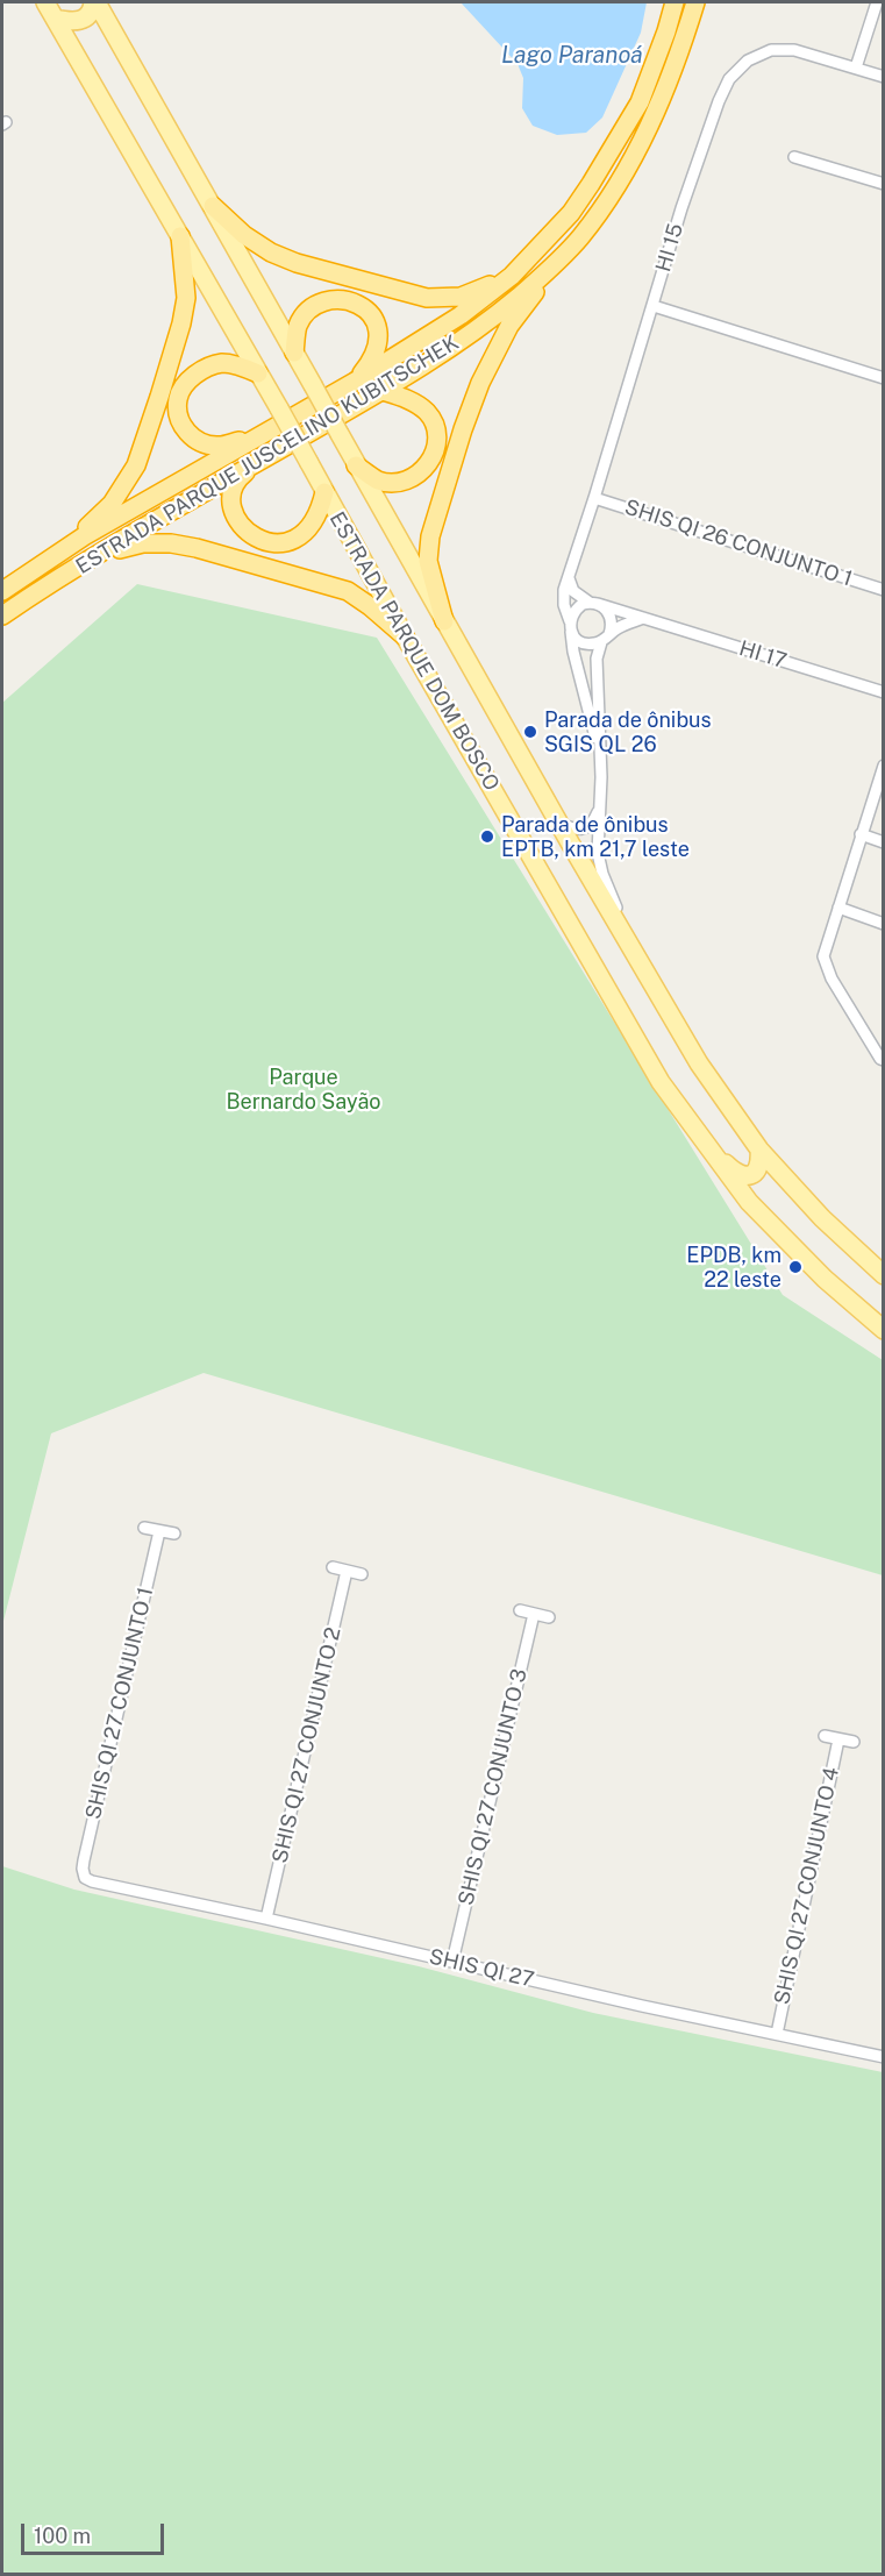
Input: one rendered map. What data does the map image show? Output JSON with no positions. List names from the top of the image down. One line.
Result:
{"streets":{"highway":["ESTRADA PARQUE JUSCELINO KUBITSCHEK"],"main road":["ESTRADA PARQUE DOM BOSCO"],"street":["HI 15","SHIS QI 26 CONJUNTO 1","HI 17","SHIS QI 27 CONJUNTO 1","SHIS QI 27 CONJUNTO 2","SHIS QI 27 CONJUNTO 3","SHIS QI 27 CONJUNTO 4","SHIS QI 27"]},"crossings":[["HI 15","SHIS QI 26 CONJUNTO 1"],["HI 15","HI 17"],["SHIS QI 27 CONJUNTO 1","SHIS QI 27"],["SHIS QI 27 CONJUNTO 2","SHIS QI 27"],["SHIS QI 27 CONJUNTO 3","SHIS QI 27"],["SHIS QI 27 CONJUNTO 4","SHIS QI 27"]],"water":["Lago Paranoá"],"parks":["Parque Bernardo Sayão"],"places":["Parada de ônibus SGIS QL 26","Parada de ônibus EPTB, km 21,7 leste","EPDB, km 22 leste"],"scale_bar":"100 m"}
